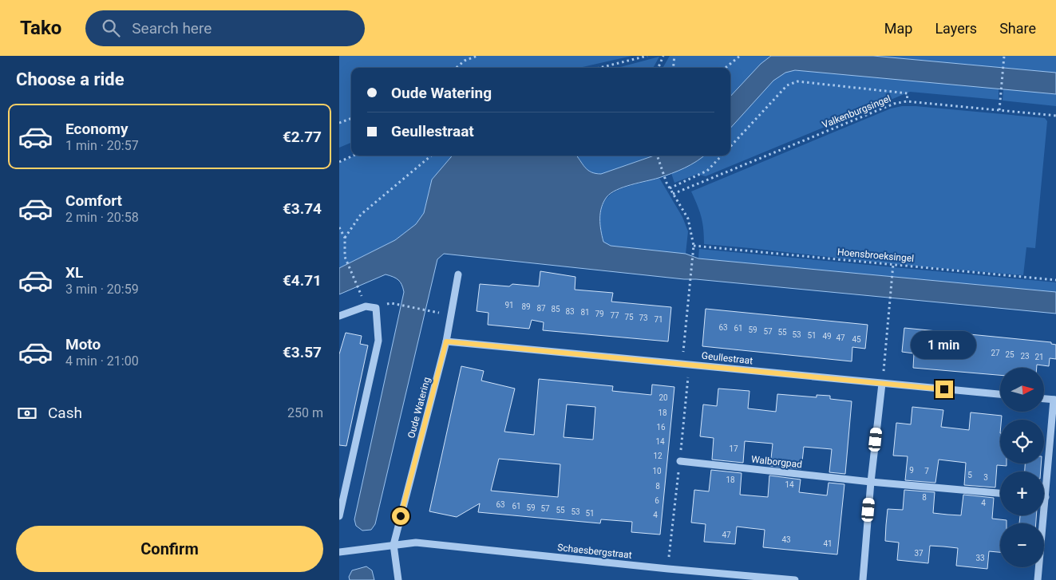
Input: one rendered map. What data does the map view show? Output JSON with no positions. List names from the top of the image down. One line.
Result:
{"streets":{"street":["Geullestraat","Oude Watering","Walborgpad","Schaesbergstraat"],"path":["Valkenburgsingel","Hoensbroeksingel"]},"crossings":[["Geullestraat","Oude Watering"],["Oude Watering","Schaesbergstraat"]],"house_numbers":["91","89","87","85","83","81","79","77","75","73","71","63","61","59","57","55","53","51","49","47","45","27","25","23","21","20","18","16","14","17","12","9","10","7","5","3","18","14","8","8","6","4","63","61","59","57","55","53","51","4","47","43","41","37","33"],"north":"right","page":{"header":"Tako","search":"Search here","nav":["Map","Layers","Share"],"heading":"Choose a ride","banner":["Oude Watering","Geullestraat"],"list":[{"name":"Economy","note":"1 min · 20:57","value":"€2.77"},{"name":"Comfort","note":"2 min · 20:58","value":"€3.74"},{"name":"XL","note":"3 min · 20:59","value":"€4.71"},{"name":"Moto","note":"4 min · 21:00","value":"€3.57"}],"bubble":"1 min","map_buttons":["+","−"],"pay":["Cash","250 m"],"buttons":"Confirm"}}
